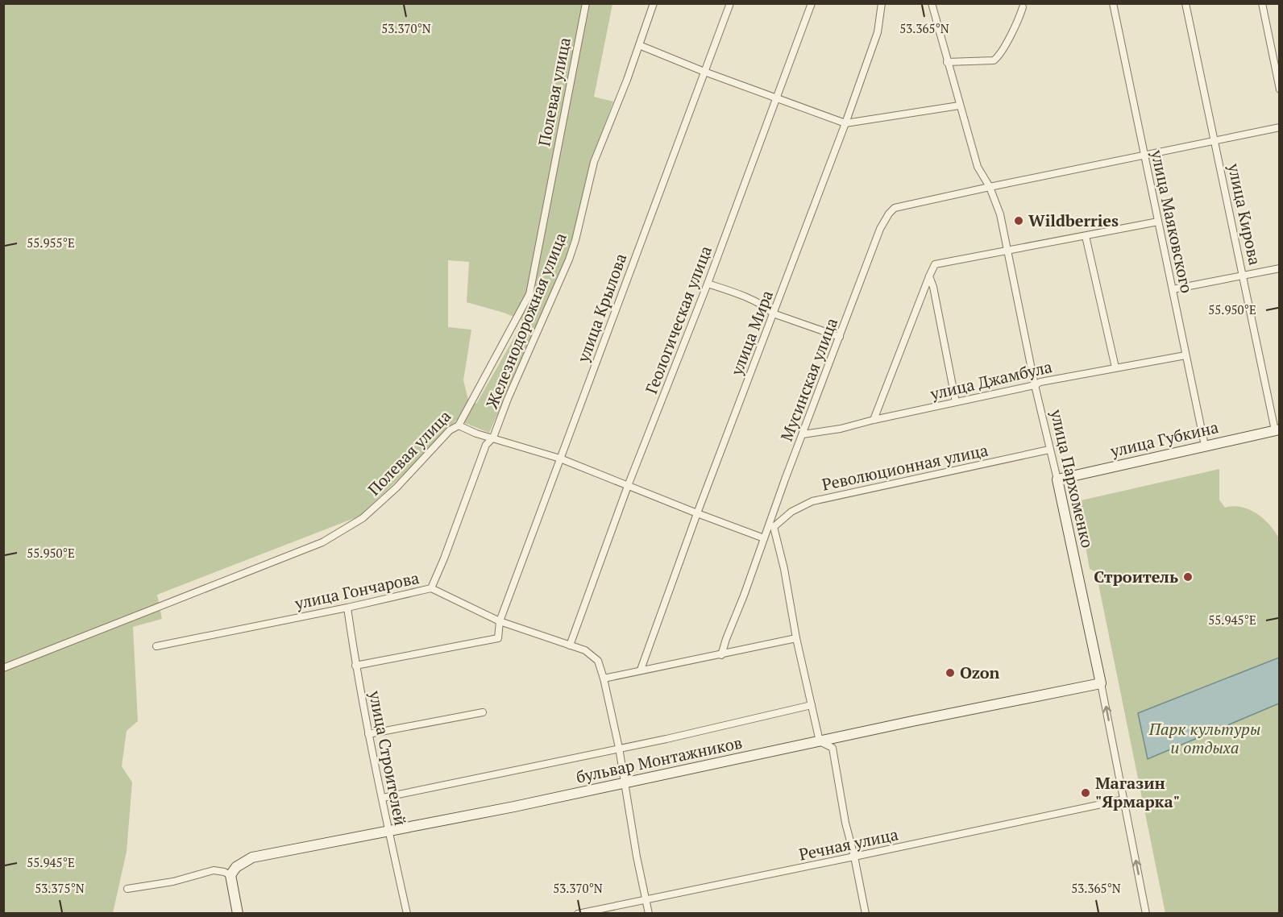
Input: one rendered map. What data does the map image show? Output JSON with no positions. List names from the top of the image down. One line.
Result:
{"streets":{"street":["Полевая улица","улица Кирова","улица Маяковского","улица Крылова","Геологическая улица","Железнодорожная улица","улица Мира","Мусинская улица","улица Джамбула","улица Губкина","Революционная улица","улица Пархоменко","улица Гончарова","улица Строителей","бульвар Монтажников","Речная улица"]},"crossings":[["улица Кирова","Мусинская улица"],["улица Кирова","улица Губкина"],["улица Маяковского","Мусинская улица"],["улица Маяковского","улица Джамбула"],["улица Маяковского","улица Губкина"],["улица Крылова","улица Гончарова"],["улица Крылова","улица Строителей"],["Геологическая улица","улица Гончарова"],["Железнодорожная улица","улица Гончарова"],["Мусинская улица","улица Джамбула"],["Мусинская улица","Революционная улица"],["Мусинская улица","улица Пархоменко"],["улица Джамбула","улица Пархоменко"],["улица Губкина","улица Пархоменко"],["Революционная улица","улица Пархоменко"],["улица Пархоменко","бульвар Монтажников"],["улица Пархоменко","Речная улица"],["улица Гончарова","улица Строителей"],["улица Гончарова","бульвар Монтажников"],["улица Гончарова","Речная улица"],["улица Строителей","бульвар Монтажников"]],"parks":["Парк культуры и отдыха"],"places":["Wildberries","Строитель","Ozon","Магазин \"Ярмарка\""],"coordinates":["53.370°N","53.365°N","55.955°E","55.950°E","55.945°E","53.375°N"]}
